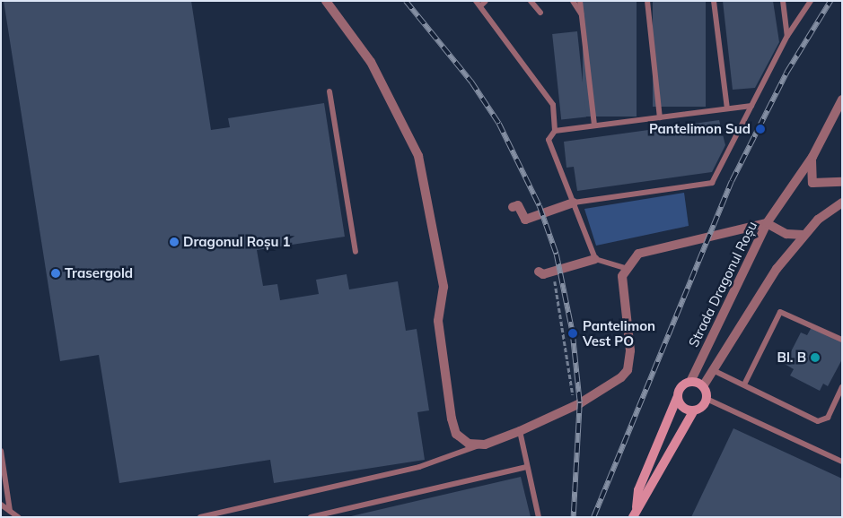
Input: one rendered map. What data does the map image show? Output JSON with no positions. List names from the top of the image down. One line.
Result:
{"streets":{"street":["Strada Dragonul Roșu"]},"places":["Pantelimon Sud","Dragonul Roșu 1","Trasergold","Pantelimon Vest PO","Bl. B"]}
